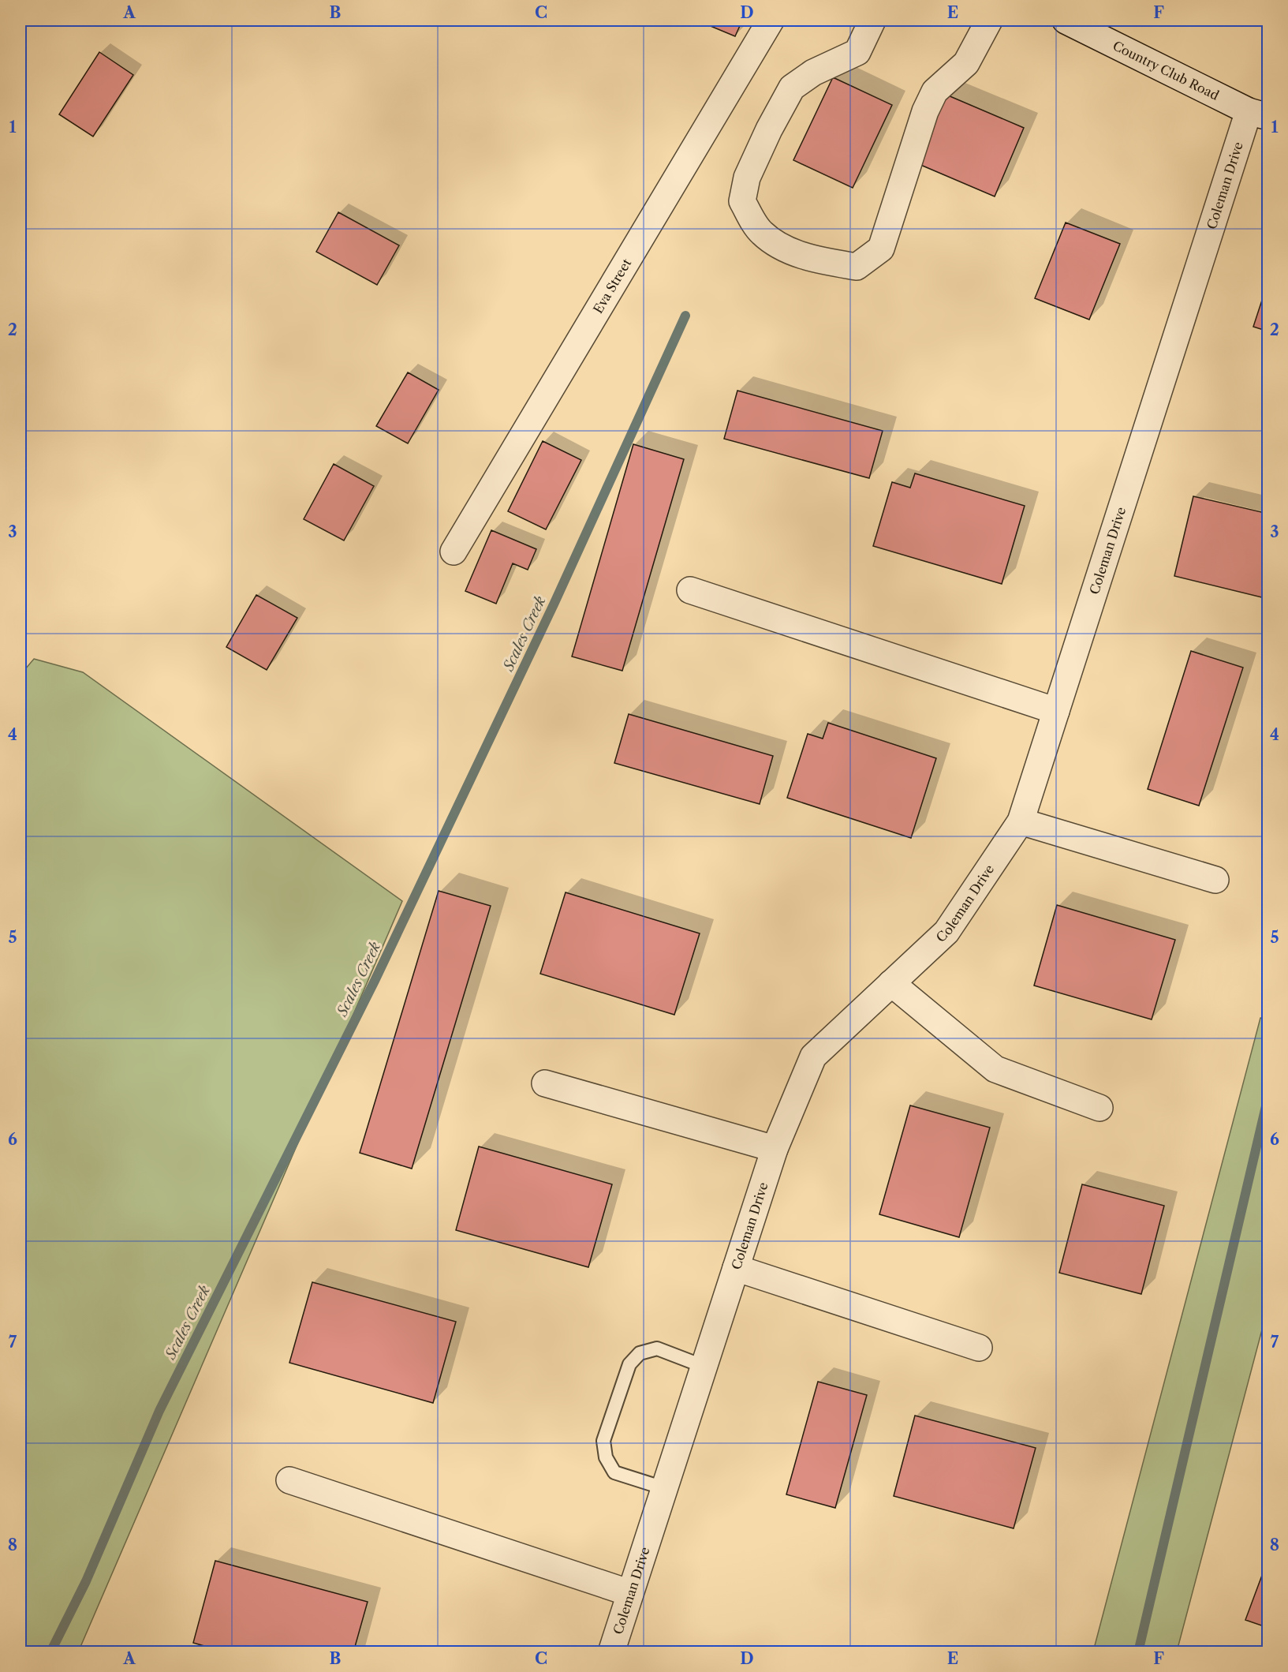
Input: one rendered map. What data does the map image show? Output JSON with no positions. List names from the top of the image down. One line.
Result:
{"streets":{"street":["Country Club Road","Coleman Drive","Eva Street"]},"crossings":[["Country Club Road","Coleman Drive"]],"water":["Scales Creek"],"grid":{"columns":["A","B","C","D","E","F"],"rows":["1","2","3","4","5","6","7","8"]}}
